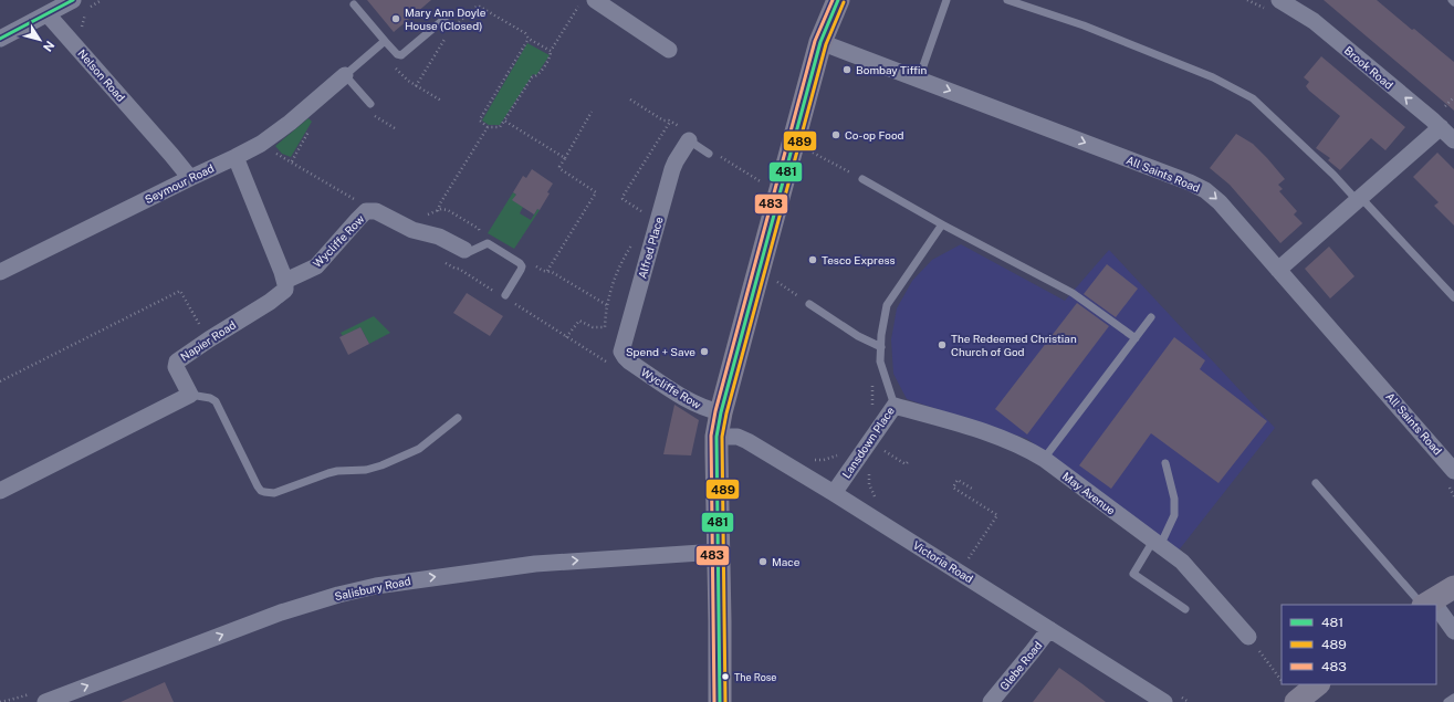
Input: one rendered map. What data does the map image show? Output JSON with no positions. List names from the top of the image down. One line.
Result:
{"streets":{"street":["Brook Road","Nelson Road","All Saints Road","Seymour Road","Wycliffe Row","Alfred Place","Napier Road","Lansdown Place","May Avenue","Victoria Road","Salisbury Road","Glebe Road"]},"crossings":[["Nelson Road","Seymour Road"],["Wycliffe Row","Alfred Place"],["Wycliffe Row","Napier Road"],["Lansdown Place","May Avenue"],["Lansdown Place","Victoria Road"],["Victoria Road","Glebe Road"]],"one_way":["Brook Road","All Saints Road","Salisbury Road"],"places":["Mary Ann Doyle House (Closed)","Bombay Tiffin","Co-op Food","Tesco Express","The Redeemed Christian Church of God","Spend + Save","Mace","The Rose"],"lines":["transit line 481","transit line 483","transit line 489"],"legend":["481","489","483"],"north":"bottom right"}
